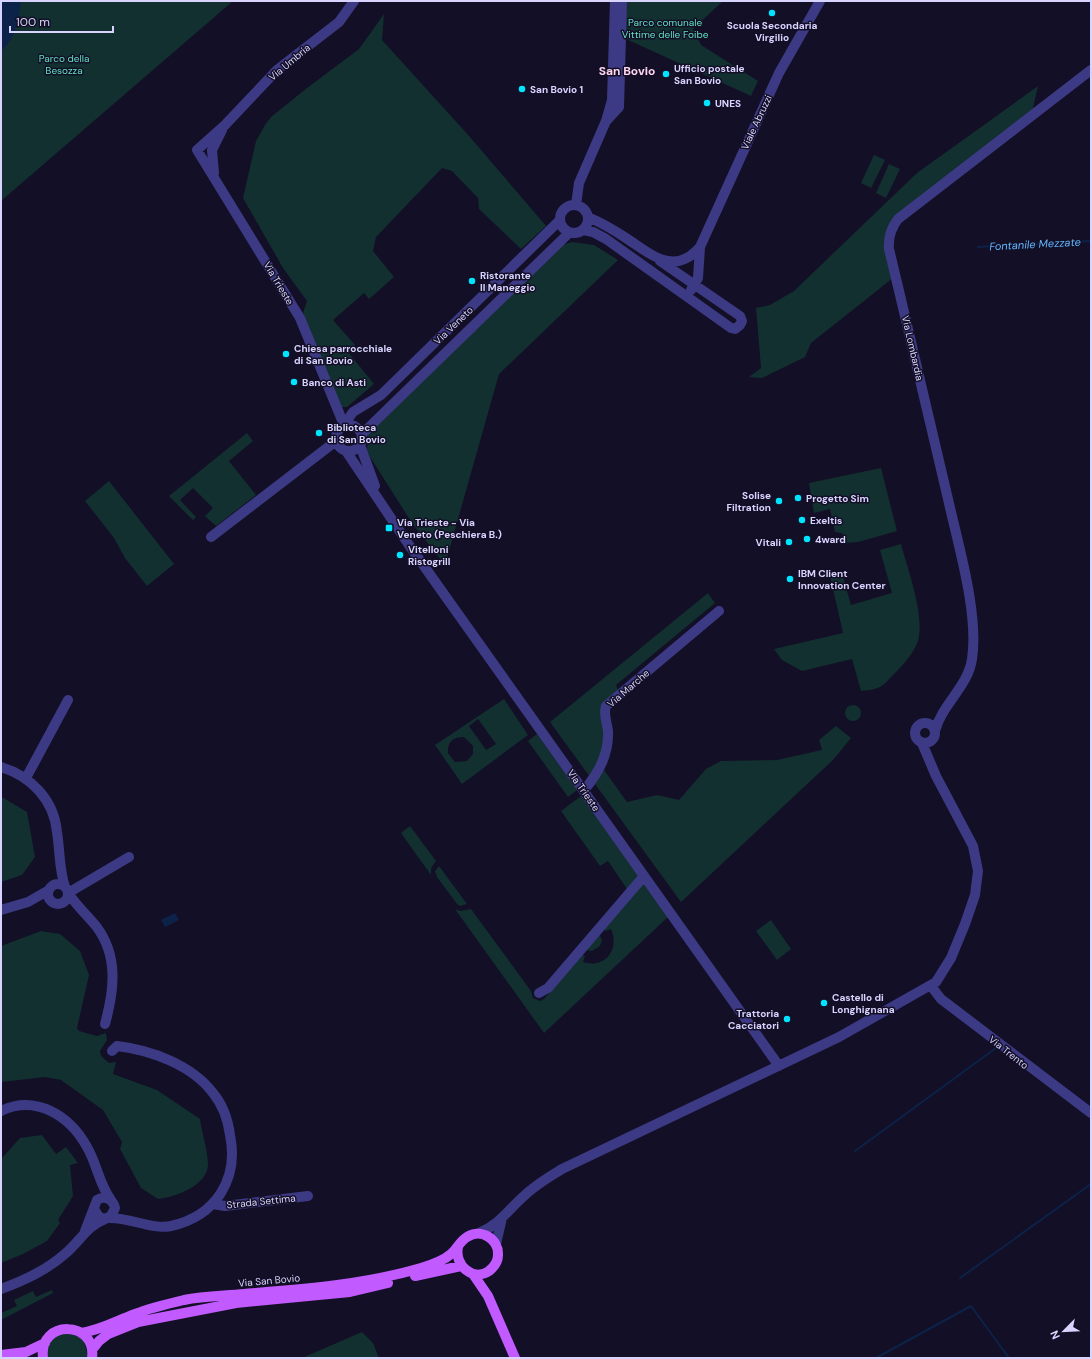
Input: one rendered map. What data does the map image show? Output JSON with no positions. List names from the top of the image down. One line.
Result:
{"streets":{"main road":["Via San Bovio"],"street":["Via Umbria","Viale Abruzzi","Via Trieste","Via Veneto","Via Lombardia","Via Marche","Via Trento","Strada Settima"]},"crossings":[["Via Umbria","Via Trieste"],["Via Trieste","Via Veneto"],["Via Trieste","Via Marche"]],"districts":["San Bovio"],"water":["Fontanile Mezzate"],"parks":["Parco comunale Vittime delle Foibe","Parco della Besozza"],"places":{"other":["Scuola Secondaria Virgilio","Ufficio postale San Bovio","San Bovio 1","UNES","Ristorante Il Maneggio","Chiesa parrocchiale di San Bovio","Banco di Asti","Biblioteca di San Bovio","Progetto Sim","Solise Filtration","Exeltis","4ward","Vitali","Vitelloni Ristogrill","IBM Client Innovation Center","Castello di Longhignana","Trattoria Cacciatori"],"transit":["Via Trieste - Via Veneto (Peschiera B.)"]},"scale_bar":"100 m","north":"bottom left"}
